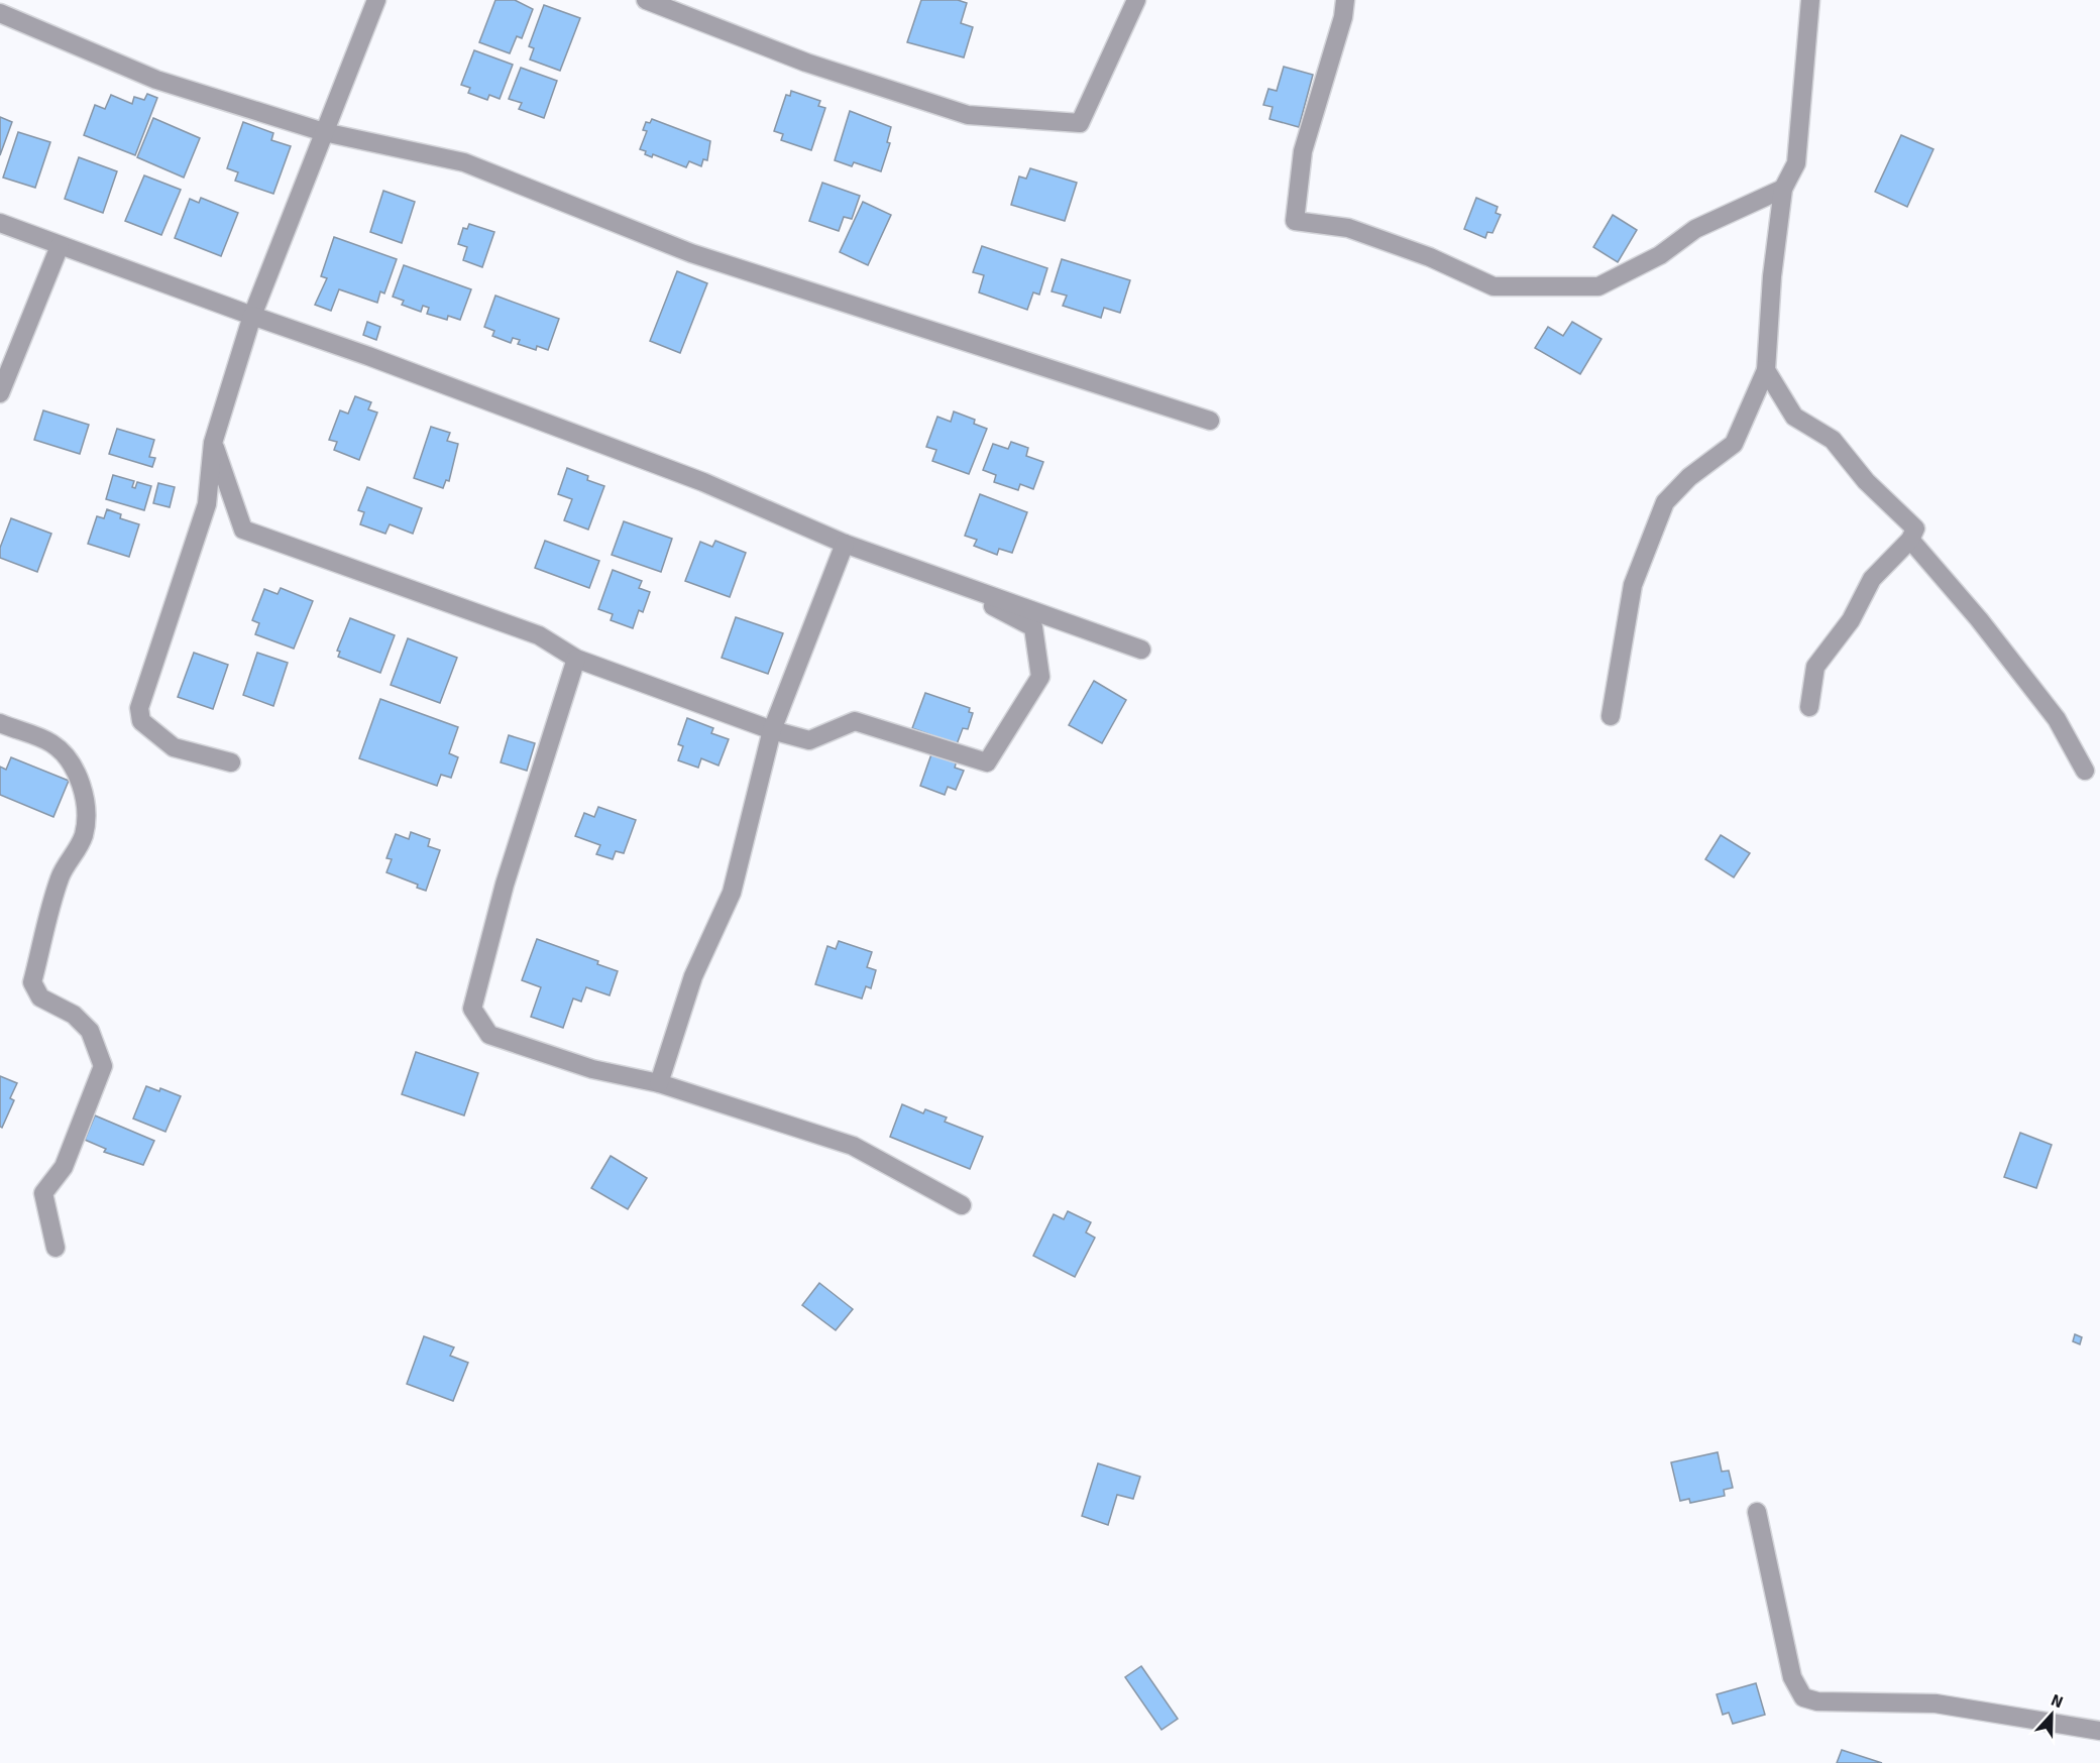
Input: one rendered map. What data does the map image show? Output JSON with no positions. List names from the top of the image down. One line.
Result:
{"north":"top"}
